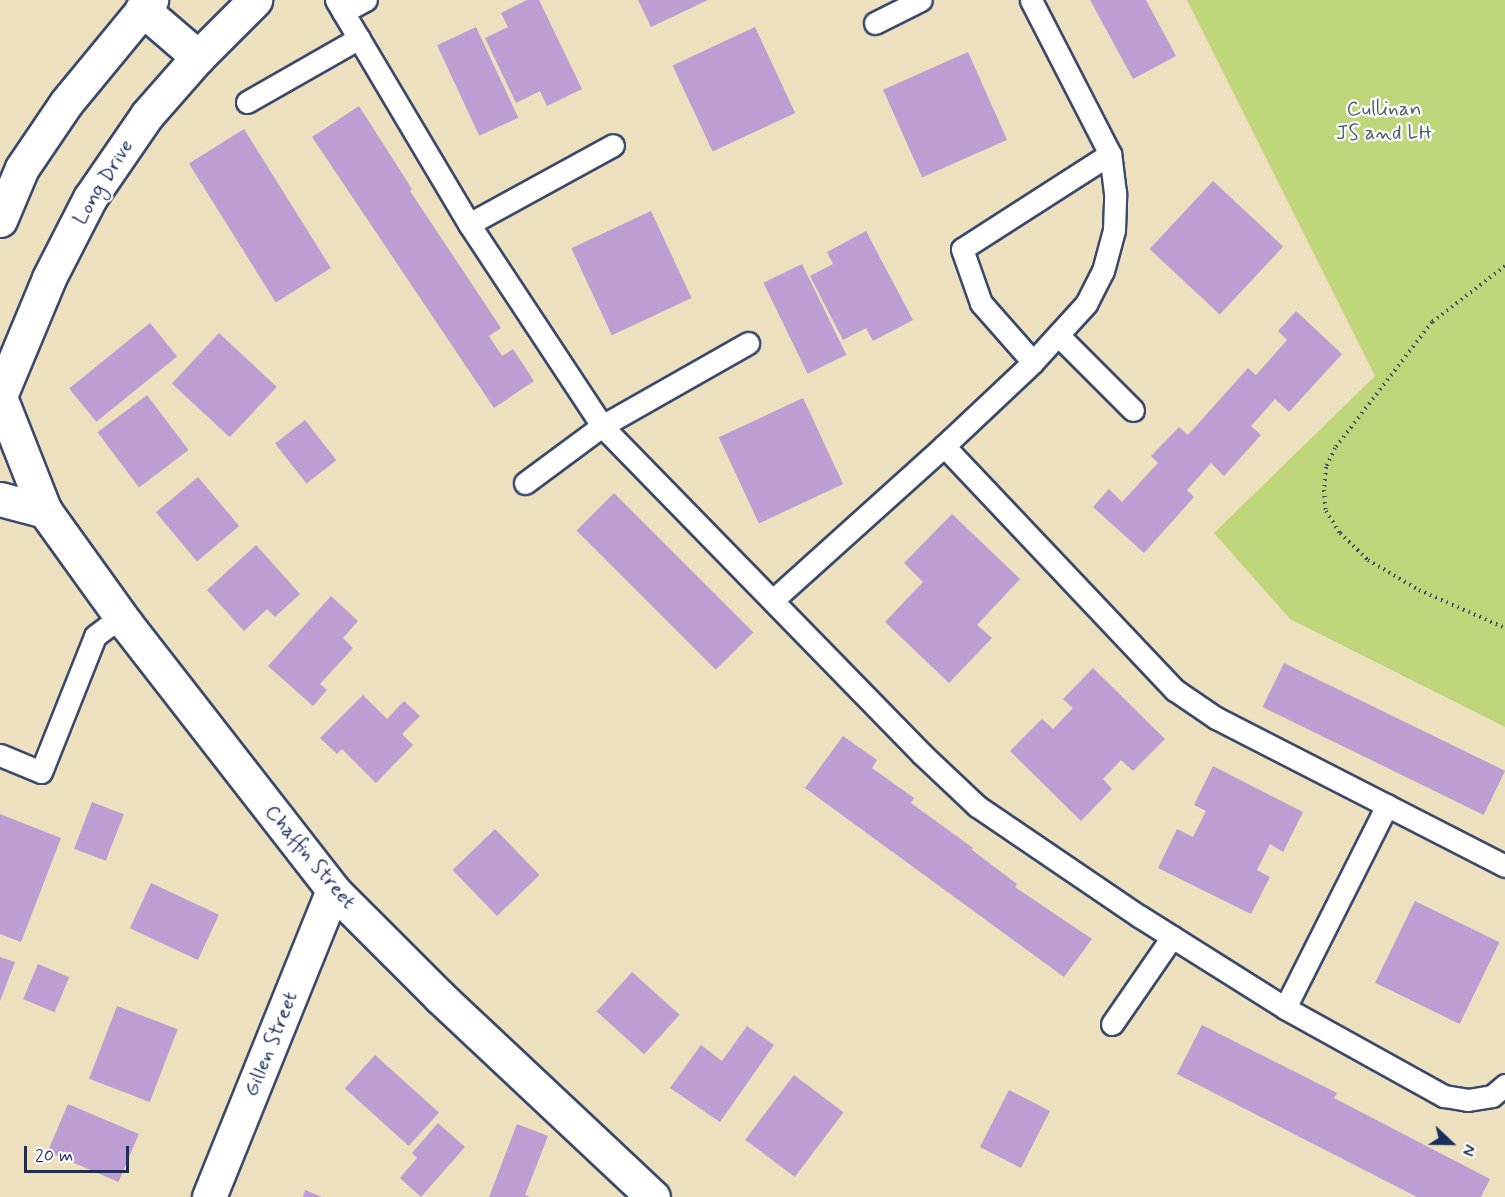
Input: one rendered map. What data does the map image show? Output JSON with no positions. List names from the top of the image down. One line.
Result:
{"streets":{"street":["Long Drive","Chaffin Street","Gillen Street"]},"crossings":[["Long Drive","Chaffin Street"],["Chaffin Street","Gillen Street"]],"parks":["Cullinan JS and LH"],"scale_bar":"20 m","north":"right"}
